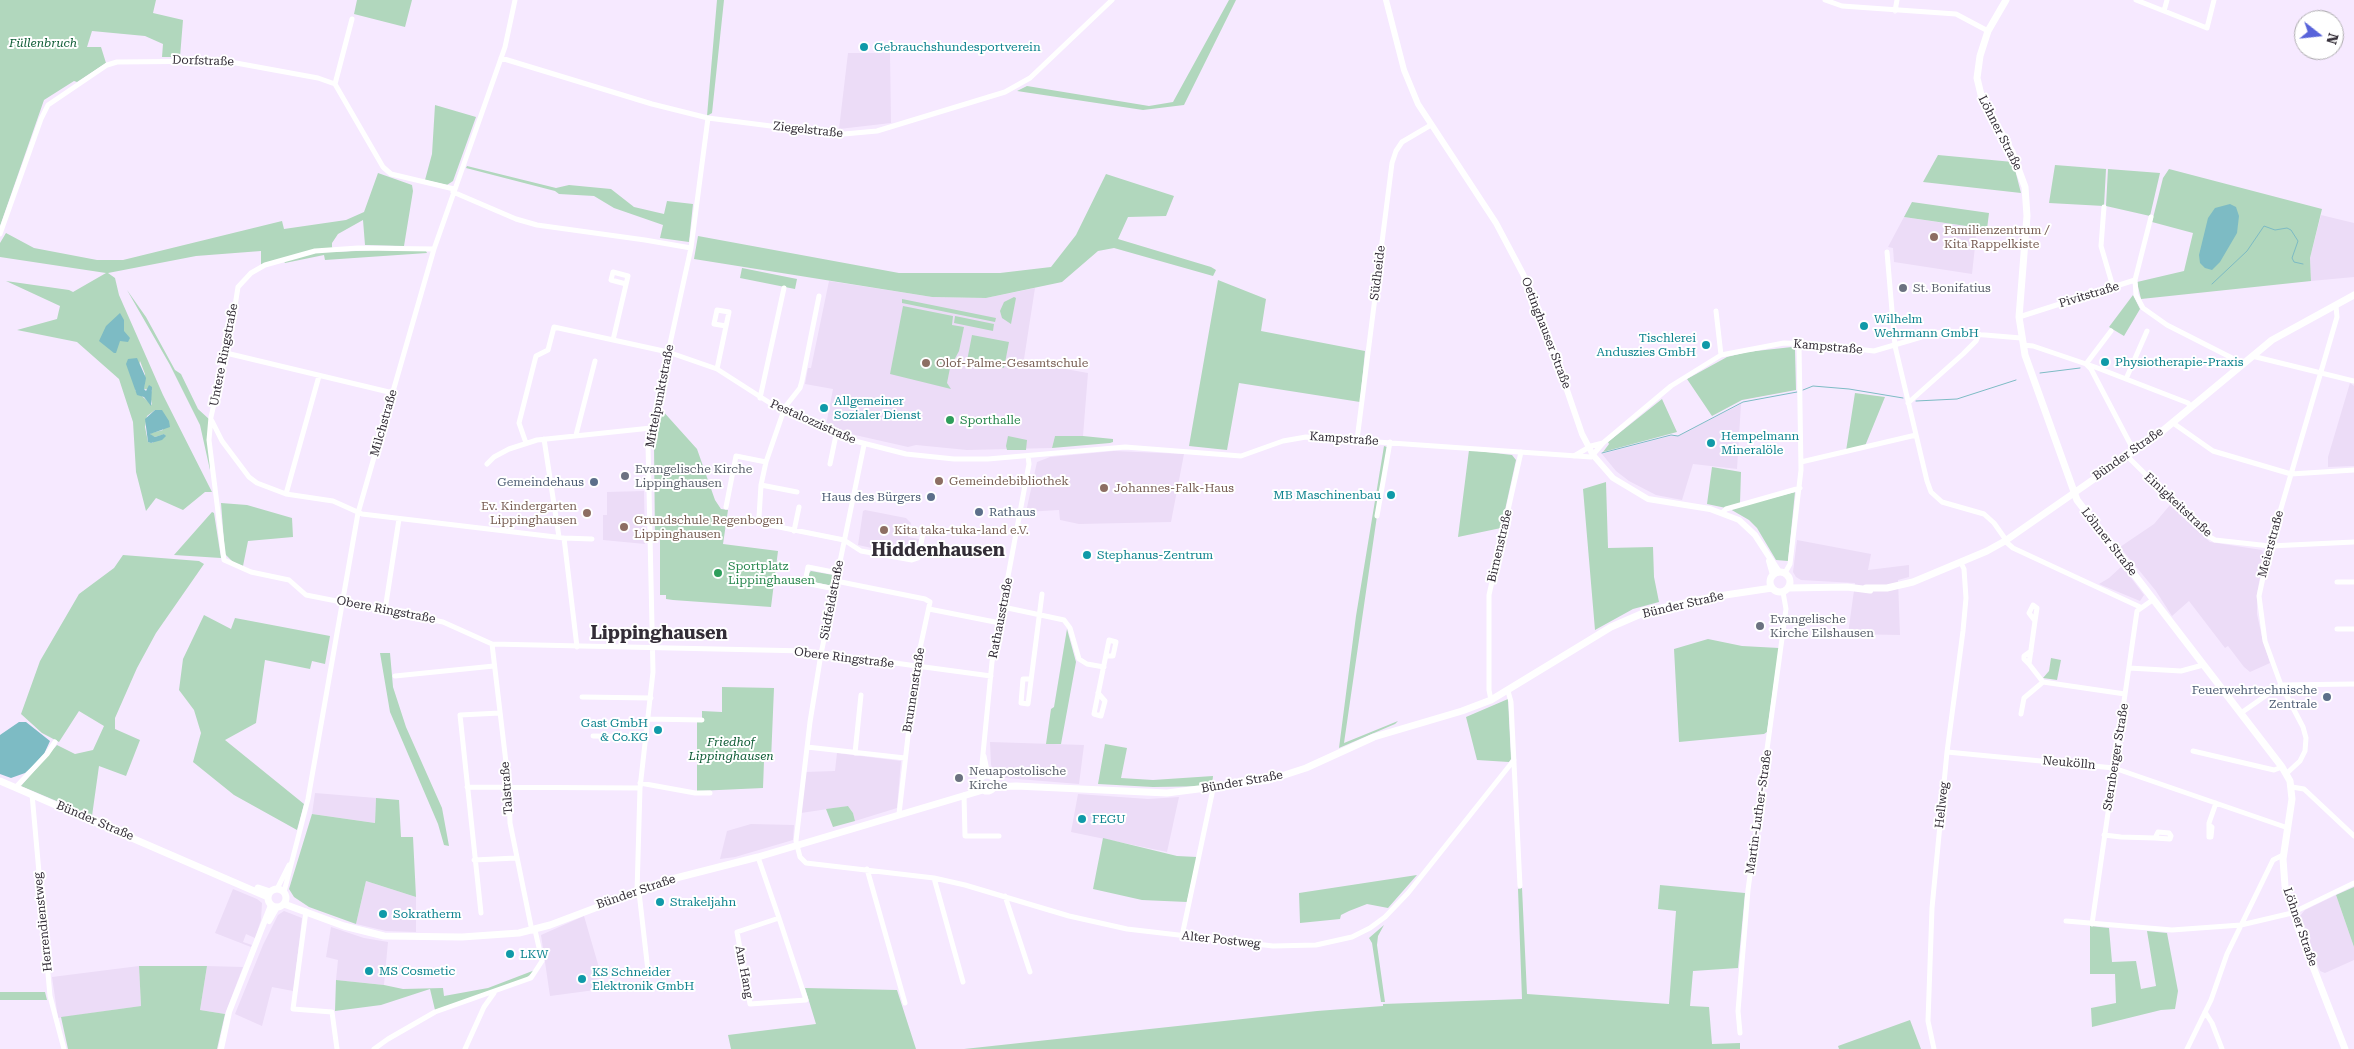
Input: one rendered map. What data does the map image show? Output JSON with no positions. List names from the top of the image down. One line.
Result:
{"streets":{"main road":["Löhner Straße","Bünder Straße"],"street":["Dorfstraße","Ziegelstraße","Südheide","Pivitstraße","Oetinghauser Straße","Kampstraße","Untere Ringstraße","Mittelpunktstraße","Pestalozzistraße","Milchstraße","Einigkeitstraße","Meierstraße","Birnenstraße","Südfeldstraße","Obere Ringstraße","Rathausstraße","Brunnenstraße","Sternberger Straße","Neukölln","Talstraße","Hellweg","Martin-Luther-Straße","Herrendienstweg","Alter Postweg","Am Hang"]},"crossings":[["Ziegelstraße","Mittelpunktstraße"],["Ziegelstraße","Milchstraße"],["Löhner Straße","Pivitstraße"],["Löhner Straße","Kampstraße"],["Löhner Straße","Bünder Straße"],["Löhner Straße","Meierstraße"],["Löhner Straße","Neukölln"],["Südheide","Oetinghauser Straße"],["Südheide","Kampstraße"],["Pivitstraße","Bünder Straße"],["Oetinghauser Straße","Kampstraße"],["Kampstraße","Pestalozzistraße"],["Kampstraße","Bünder Straße"],["Kampstraße","Birnenstraße"],["Kampstraße","Rathausstraße"],["Untere Ringstraße","Milchstraße"],["Untere Ringstraße","Obere Ringstraße"],["Mittelpunktstraße","Pestalozzistraße"],["Mittelpunktstraße","Bünder Straße"],["Mittelpunktstraße","Obere Ringstraße"],["Pestalozzistraße","Südfeldstraße"],["Pestalozzistraße","Rathausstraße"],["Milchstraße","Bünder Straße"],["Milchstraße","Obere Ringstraße"],["Bünder Straße","Einigkeitstraße"],["Bünder Straße","Meierstraße"],["Bünder Straße","Birnenstraße"],["Bünder Straße","Südfeldstraße"],["Bünder Straße","Brunnenstraße"],["Bünder Straße","Talstraße"],["Bünder Straße","Hellweg"],["Bünder Straße","Martin-Luther-Straße"],["Bünder Straße","Herrendienstweg"],["Bünder Straße","Alter Postweg"],["Bünder Straße","Am Hang"],["Einigkeitstraße","Meierstraße"],["Südfeldstraße","Obere Ringstraße"],["Südfeldstraße","Alter Postweg"],["Obere Ringstraße","Rathausstraße"],["Obere Ringstraße","Brunnenstraße"],["Obere Ringstraße","Talstraße"],["Sternberger Straße","Neukölln"],["Neukölln","Hellweg"]],"districts":["Hiddenhausen","Lippinghausen"],"parks":["Füllenbruch","Friedhof Lippinghausen"],"places":["Gebrauchshundesportverein","Familienzentrum / Kita Rappelkiste","St. Bonifatius","Wilhelm Wehrmann GmbH","Tischlerei Anduszies GmbH","Physiotherapie-Praxis","Olof-Palme-Gesamtschule","Allgemeiner Sozialer Dienst","Sporthalle","Hempelmann Mineralöle","Evangelische Kirche Lippinghausen","Gemeindebibliothek","Gemeindehaus","Johannes-Falk-Haus","MB Maschinenbau","Haus des Bürgers","Rathaus","Ev. Kindergarten Lippinghausen","Grundschule Regenbogen Lippinghausen","Kita taka-tuka-land e.V.","Stephanus-Zentrum","Sportplatz Lippinghausen","Evangelische Kirche Eilshausen","Feuerwehrtechnische Zentrale","Gast GmbH & Co.KG","Neuapostolische Kirche","FEGU","Strakeljahn","Sokratherm","LKW","MS Cosmetic","KS Schneider Elektronik GmbH"],"north":"right"}
